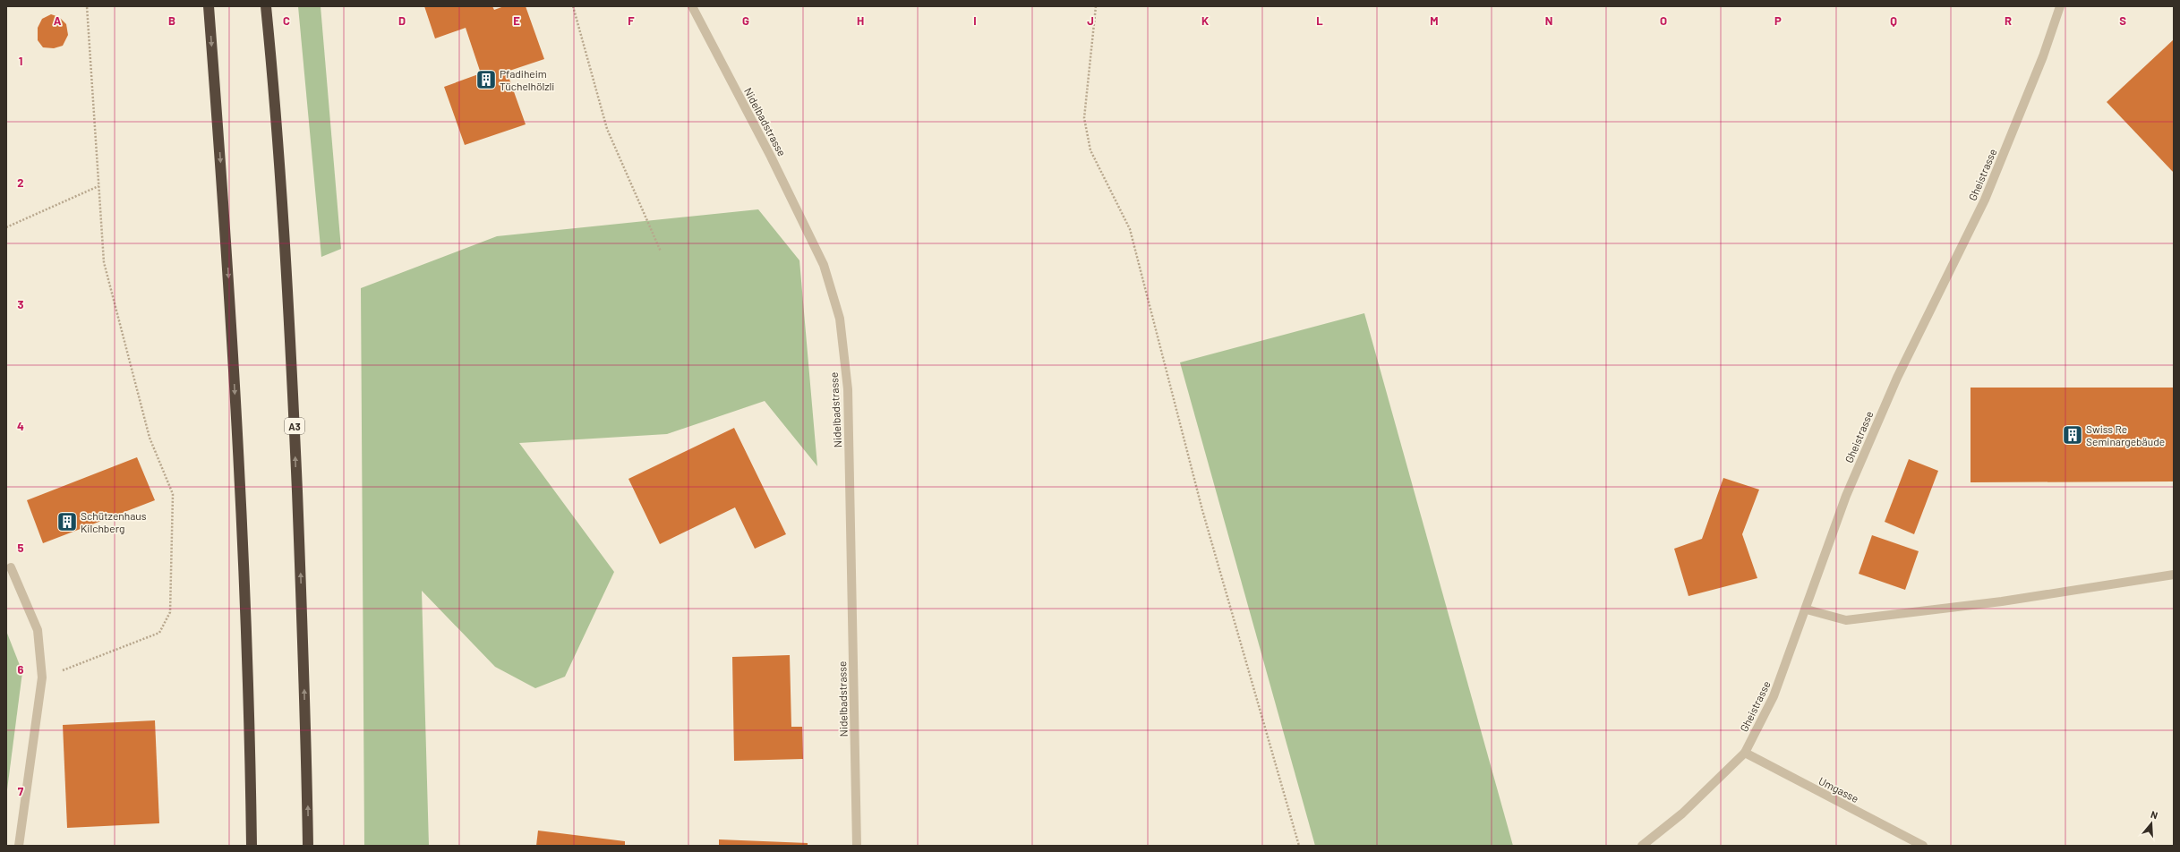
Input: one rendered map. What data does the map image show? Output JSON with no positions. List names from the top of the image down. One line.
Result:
{"streets":{"highway":["A3"],"street":["Nidelbadstrasse","Gheistrasse","Umgasse"]},"crossings":[["Gheistrasse","Umgasse"]],"places":{"building":["Pfadiheim Tüchelhölzli","Swiss Re Seminargebäude","Schützenhaus Kilchberg"]},"north":"top","grid":{"columns":["A","B","C","D","E","F","G","H","I","J","K","L","M","N","O","P","Q","R","S"],"rows":["1","2","3","4","5","6","7"]}}
